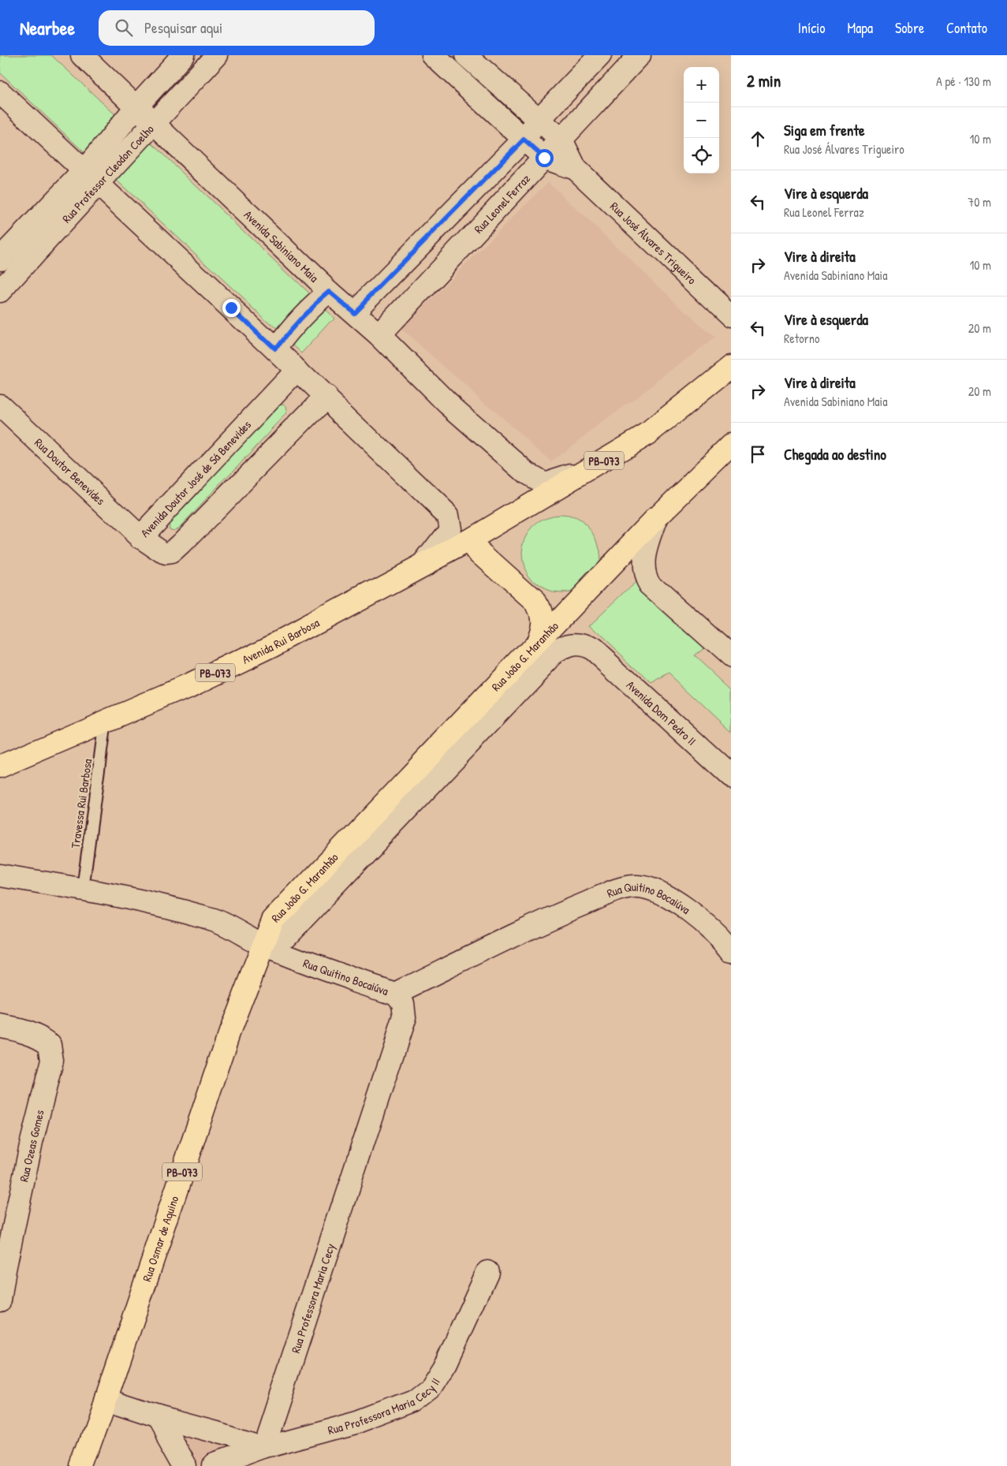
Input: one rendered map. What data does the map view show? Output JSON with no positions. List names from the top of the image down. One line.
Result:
{"streets":{"main road":["PB-073","Avenida Rui Barbosa","Rua João G. Maranhão","Rua Osmar de Aquino"],"street":["Rua Professor Cleodon Coelho","Rua Leonel Ferraz","Rua José Álvares Trigueiro","Avenida Sabiniano Maia","Rua Doutor Benevides","Avenida Doutor José de Sá Benevides","Avenida Dom Pedro II","Rua Quitino Bocaiúva","Rua Ozeas Gomes","Rua Professora Maria Cecy","Rua Professora Maria Cecy II"],"lane":["Travessa Rui Barbosa"]},"crossings":[["Rua Professor Cleodon Coelho","Avenida Sabiniano Maia"],["Rua Leonel Ferraz","Rua José Álvares Trigueiro"],["Rua Leonel Ferraz","Avenida Sabiniano Maia"],["Avenida Sabiniano Maia","PB-073"],["PB-073","Avenida Rui Barbosa"],["Rua Doutor Benevides","Avenida Doutor José de Sá Benevides"],["Avenida Rui Barbosa","Travessa Rui Barbosa"],["Rua João G. Maranhão","Avenida Dom Pedro II"],["Rua João G. Maranhão","Rua Quitino Bocaiúva"],["Rua João G. Maranhão","Rua Osmar de Aquino"],["Travessa Rui Barbosa","Rua Quitino Bocaiúva"],["Rua Quitino Bocaiúva","Rua Osmar de Aquino"],["Rua Quitino Bocaiúva","Rua Professora Maria Cecy"],["Rua Professora Maria Cecy","Rua Professora Maria Cecy II"]],"page":{"header":"Nearbee","search":"Pesquisar aqui","nav":["Início","Mapa","Sobre","Contato"],"heading":["2 min","A pé · 130 m"],"map_buttons":["+","−"],"list":[["Siga em frente","Rua José Álvares Trigueiro","10 m"],["Vire à esquerda","Rua Leonel Ferraz","70 m"],["Vire à direita","Avenida Sabiniano Maia","10 m"],["Vire à esquerda","Retorno","20 m"],["Vire à direita","Avenida Sabiniano Maia","20 m"],"Chegada ao destino"]}}
